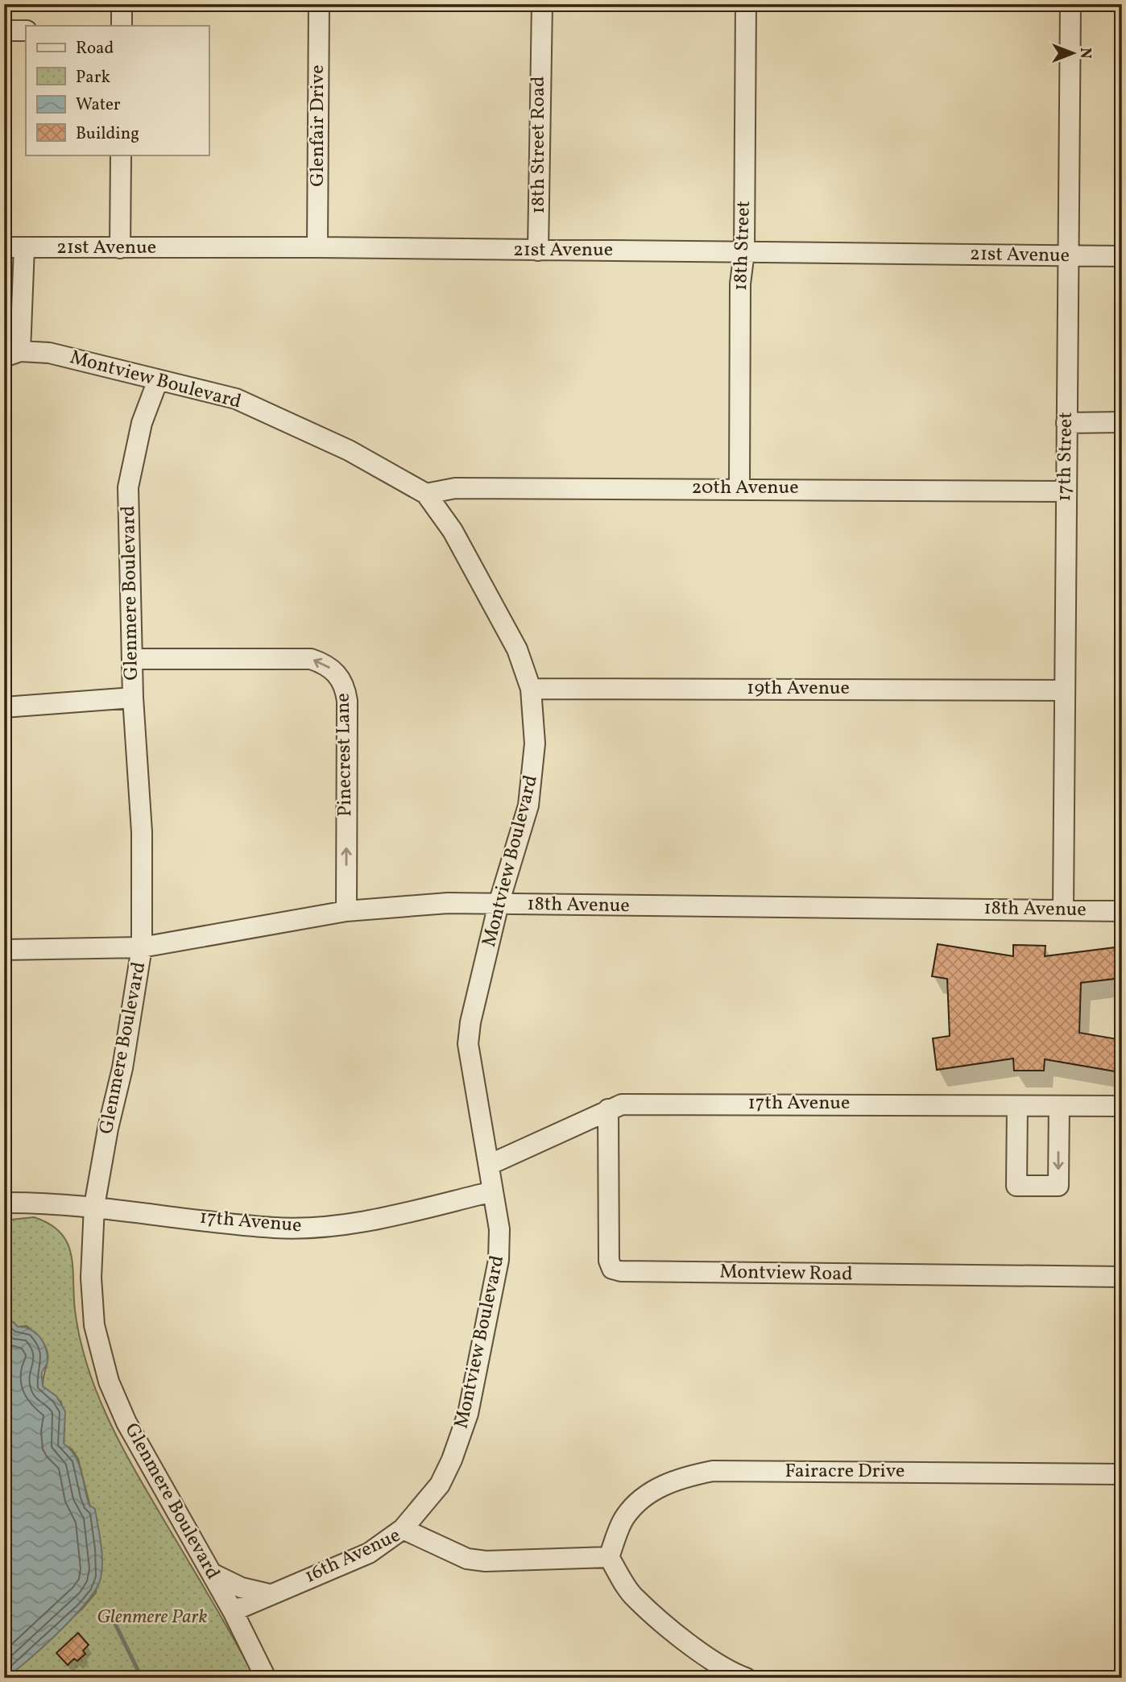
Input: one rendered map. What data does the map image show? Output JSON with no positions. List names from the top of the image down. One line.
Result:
{"streets":{"street":["Glenfair Drive","18th Street Road","18th Street","21st Avenue","Montview Boulevard","17th Street","20th Avenue","Glenmere Boulevard","19th Avenue","Pinecrest Lane","18th Avenue","17th Avenue","Montview Road","Fairacre Drive","16th Avenue"]},"crossings":[["Glenfair Drive","21st Avenue"],["18th Street Road","21st Avenue"],["18th Street","21st Avenue"],["18th Street","20th Avenue"],["21st Avenue","17th Street"],["Montview Boulevard","20th Avenue"],["Montview Boulevard","Glenmere Boulevard"],["Montview Boulevard","19th Avenue"],["Montview Boulevard","18th Avenue"],["Montview Boulevard","17th Avenue"],["Montview Boulevard","16th Avenue"],["17th Street","20th Avenue"],["17th Street","19th Avenue"],["17th Street","18th Avenue"],["Glenmere Boulevard","Pinecrest Lane"],["Glenmere Boulevard","18th Avenue"],["Glenmere Boulevard","17th Avenue"],["Glenmere Boulevard","16th Avenue"],["Pinecrest Lane","18th Avenue"],["17th Avenue","Montview Road"],["Fairacre Drive","16th Avenue"]],"parks":["Glenmere Park"],"legend":["Road","Park","Water","Building"],"north":"right"}
